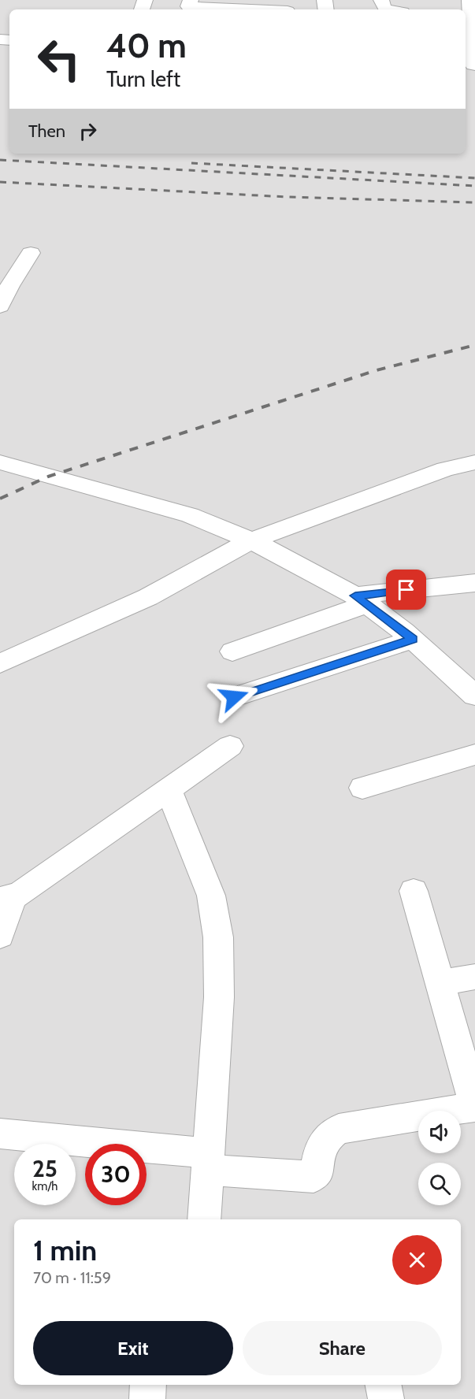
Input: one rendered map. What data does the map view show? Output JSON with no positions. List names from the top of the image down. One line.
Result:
{"page":{"turn":["40 m","Turn left"],"then":"Then","speed":"25 km/h","limit":"30","heading":["1 min","70 m · 11:59"],"buttons":["Exit","Share"]}}
